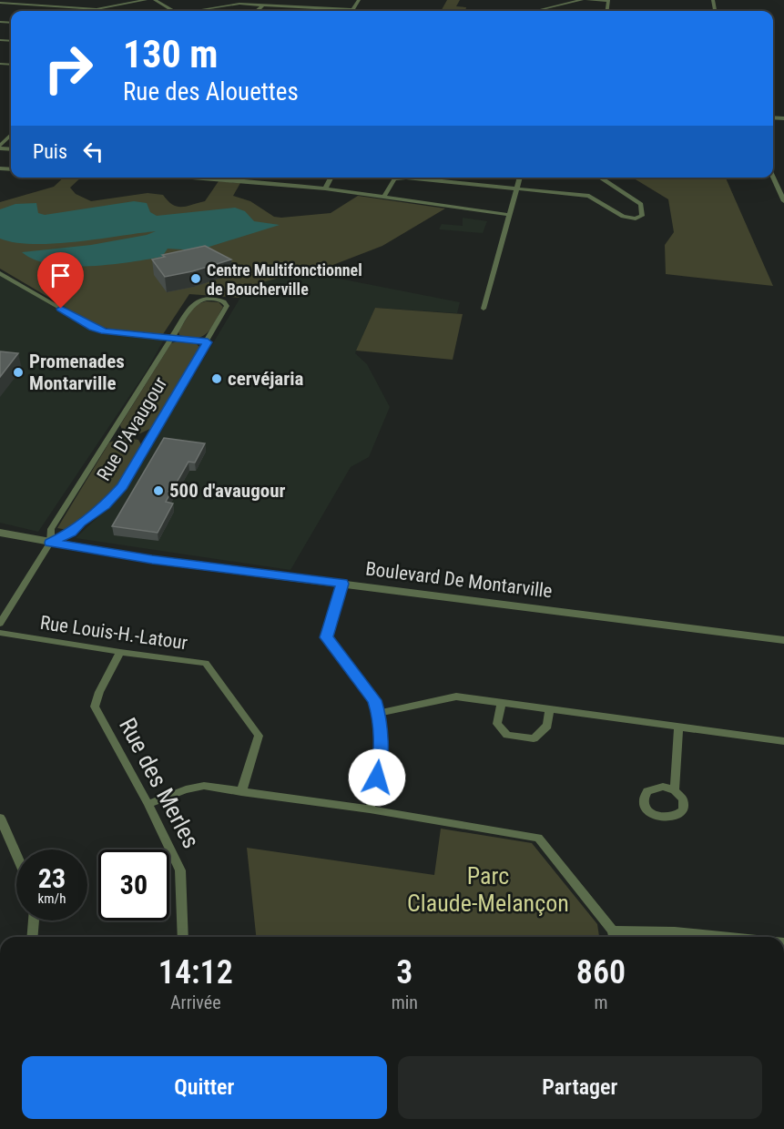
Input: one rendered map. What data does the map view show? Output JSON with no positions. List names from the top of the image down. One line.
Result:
{"streets":{"street":["Rue D'Avaugour","Boulevard De Montarville","Rue Louis-H.-Latour","Rue des Merles"]},"crossings":[["Rue D'Avaugour","Boulevard De Montarville"],["Rue Louis-H.-Latour","Rue des Merles"]],"parks":["Parc Claude-Melançon"],"places":["Centre Multifonctionnel de Boucherville","Promenades Montarville","cervéjaria","500 d'avaugour"],"page":{"turn":["130 m","Rue des Alouettes"],"then":"Puis","speed":"23 km/h","limit":"30","eta":["14:12","Arrivée","3","min","860","m"],"buttons":["Quitter","Partager"]}}
